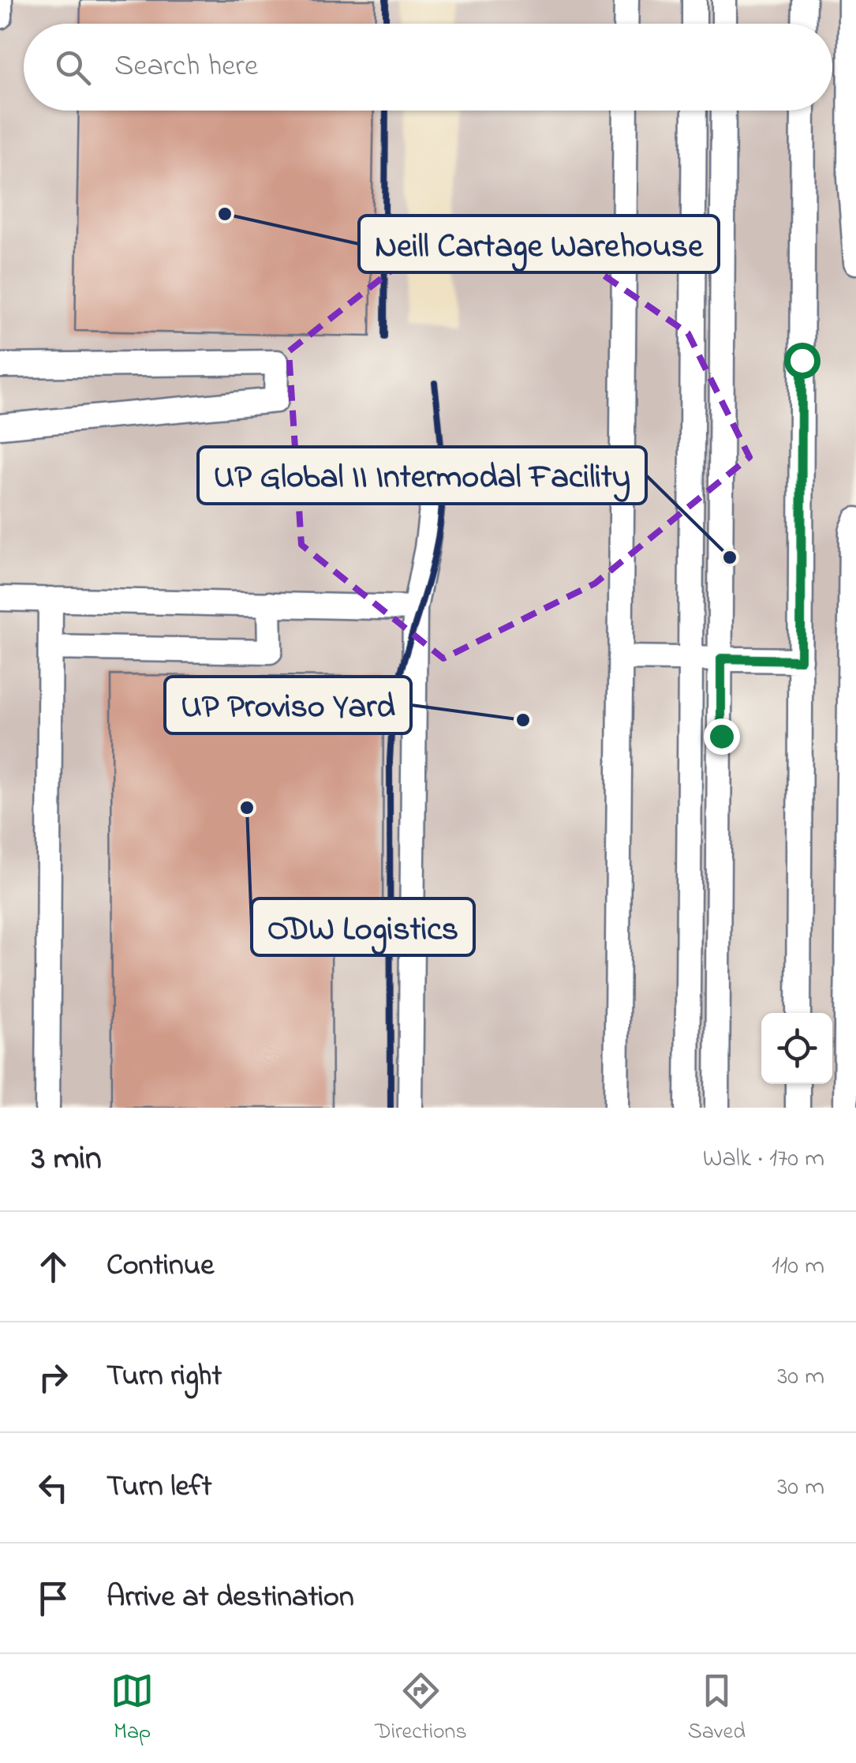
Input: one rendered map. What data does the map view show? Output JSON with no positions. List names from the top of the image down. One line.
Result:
{"places":["Neill Cartage Warehouse","UP Global II Intermodal Facility","UP Proviso Yard","ODW Logistics"],"page":{"search":"Search here","heading":["3 min","Walk · 170 m"],"list":[["Continue","110 m"],["Turn right","30 m"],["Turn left","30 m"],"Arrive at destination"],"nav":["Map","Directions","Saved"]}}
